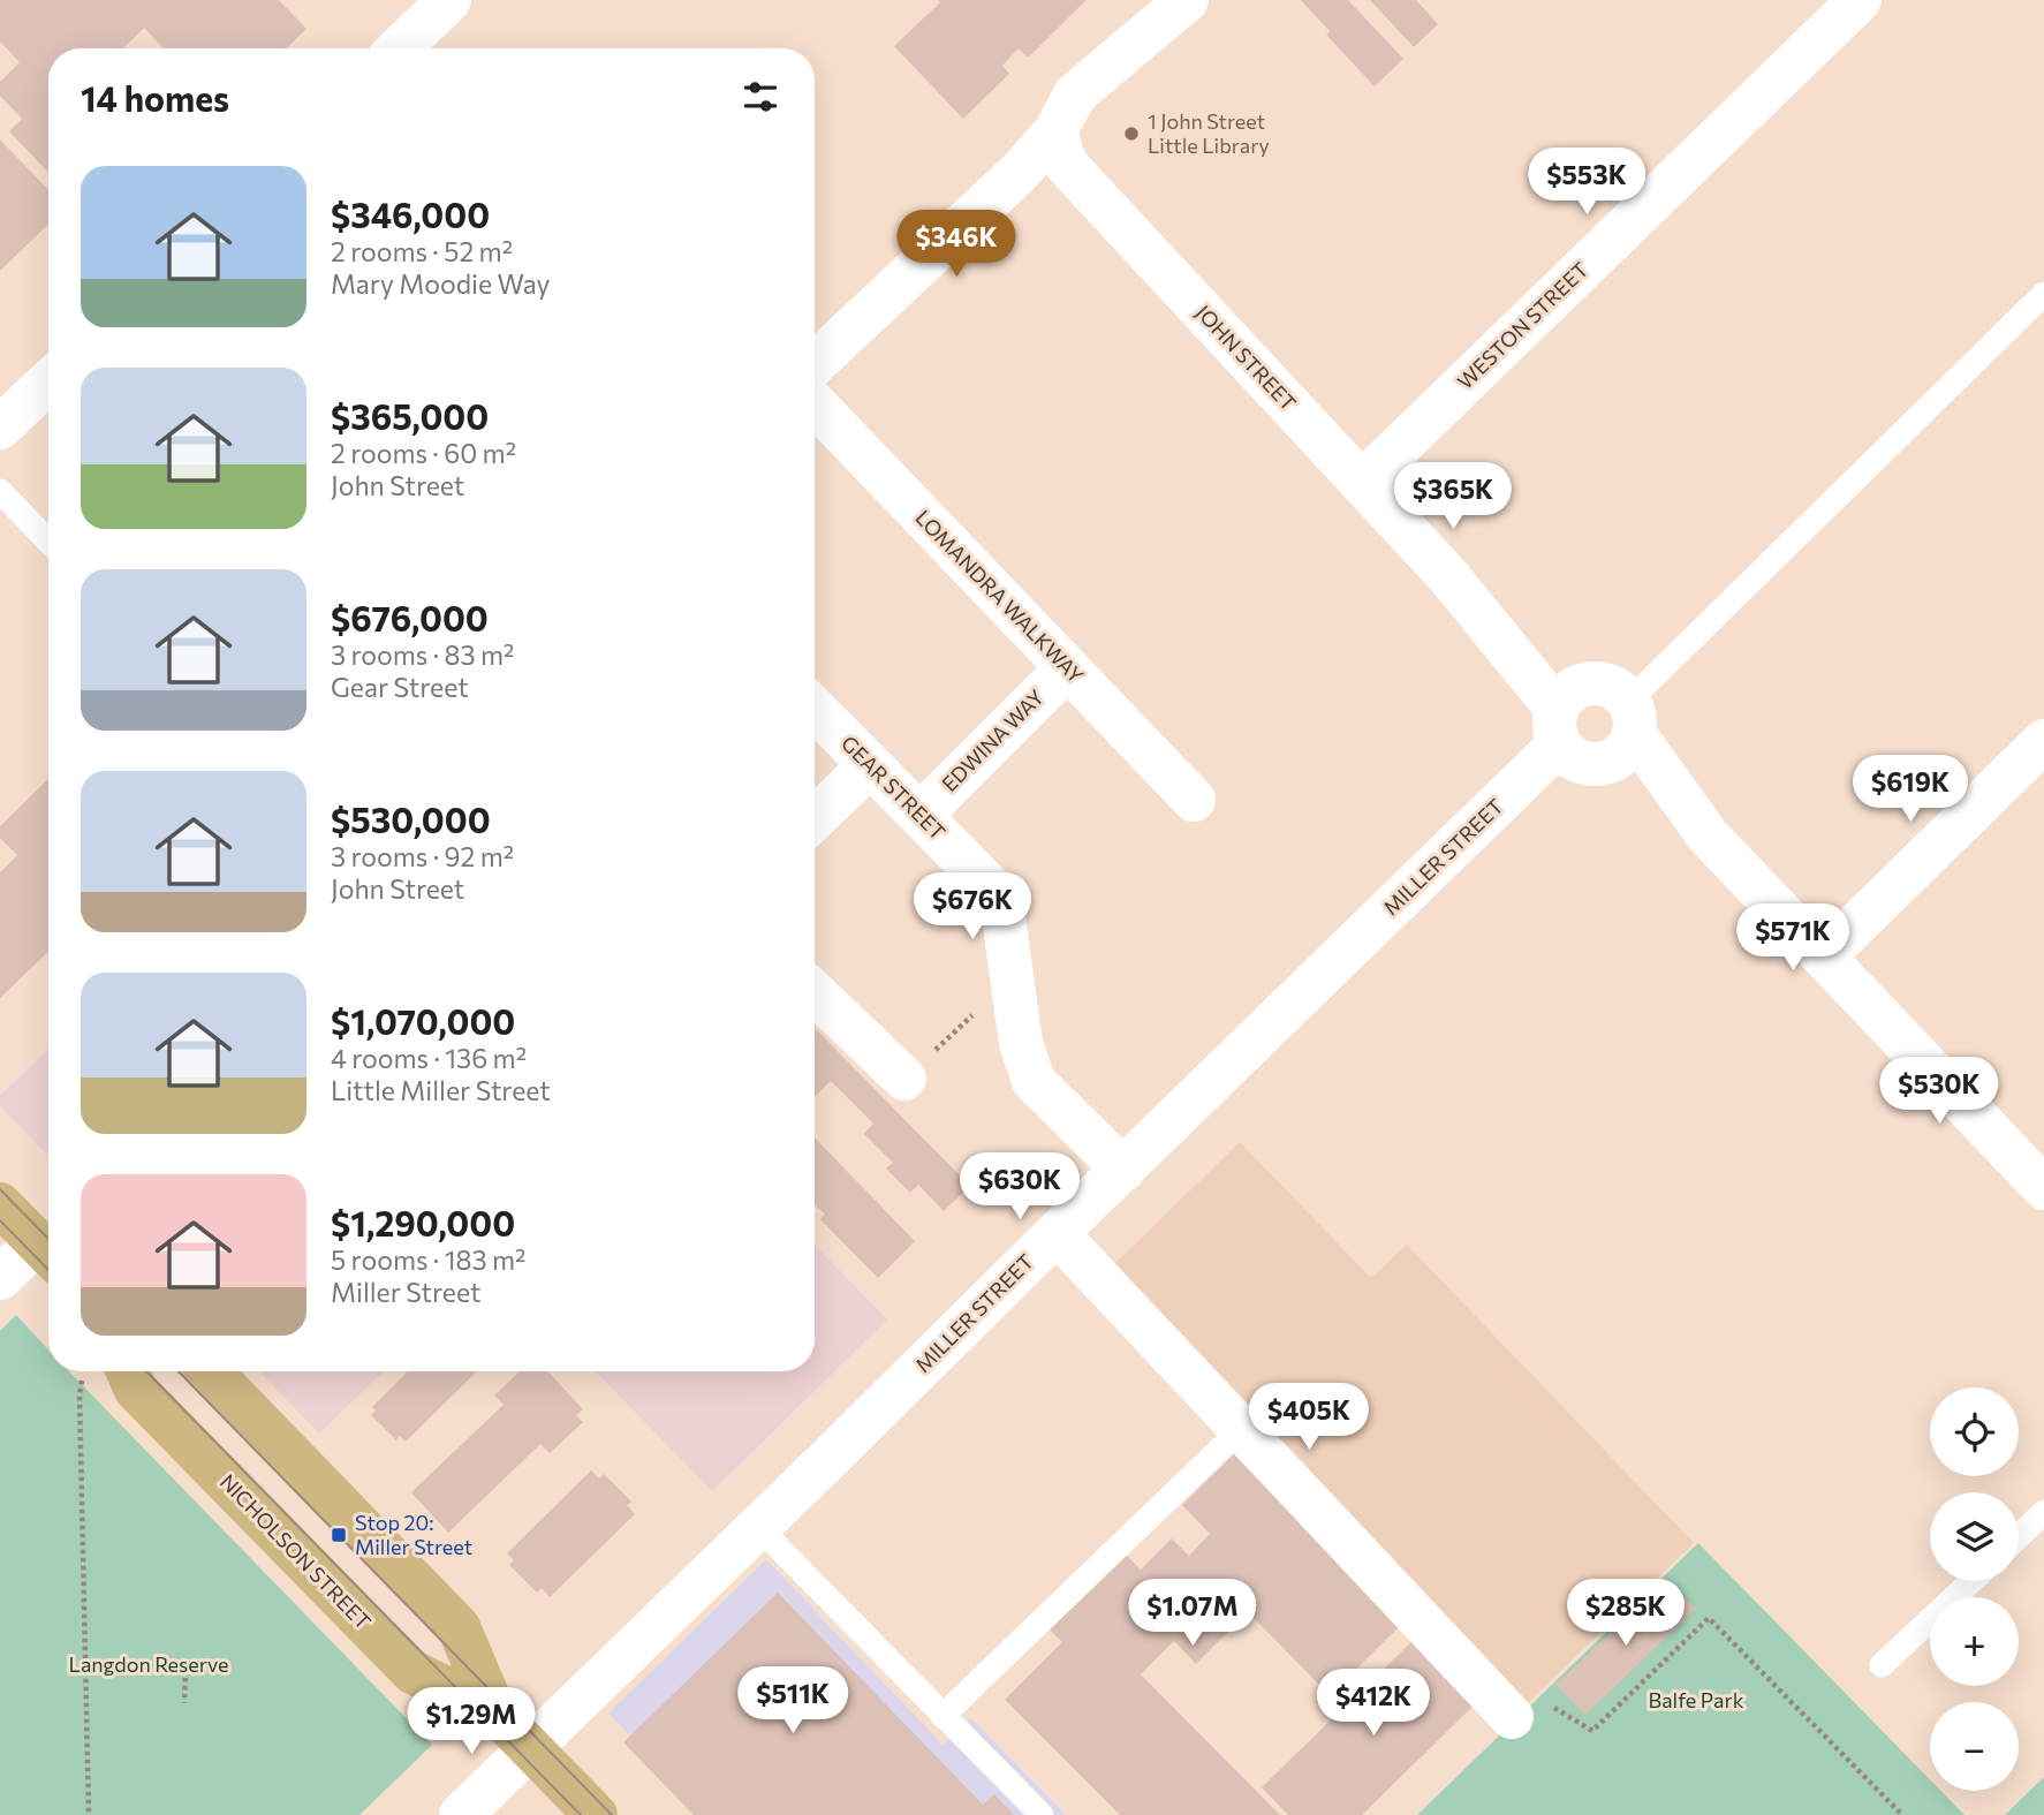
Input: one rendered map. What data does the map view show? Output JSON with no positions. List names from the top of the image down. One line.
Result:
{"streets":{"main road":["NICHOLSON STREET"],"street":["WESTON STREET","JOHN STREET","LOMANDRA WALKWAY","EDWINA WAY","GEAR STREET","MILLER STREET"]},"crossings":[["WESTON STREET","JOHN STREET"],["JOHN STREET","MILLER STREET"],["LOMANDRA WALKWAY","EDWINA WAY"],["EDWINA WAY","GEAR STREET"],["GEAR STREET","MILLER STREET"],["MILLER STREET","NICHOLSON STREET"]],"parks":["Langdon Reserve","Balfe Park"],"places":{"other":["1 John Street Little Library"],"transit":["Stop 20: Miller Street"]},"page":{"heading":"14 homes","list":[{"name":"$346,000","note":"2 rooms · 52 m² · Mary Moodie Way"},{"name":"$365,000","note":"2 rooms · 60 m² · John Street"},{"name":"$676,000","note":"3 rooms · 83 m² · Gear Street"},{"name":"$530,000","note":"3 rooms · 92 m² · John Street"},{"name":"$1,070,000","note":"4 rooms · 136 m² · Little Miller Street"},{"name":"$1,290,000","note":"5 rooms · 183 m² · Miller Street"}],"price":["$553K","$346K","$365K","$619K","$676K","$571K","$530K","$630K","$405K","$1.07M","$285K","$511K","$412K","$1.29M"],"map_buttons":["+","−"]}}
